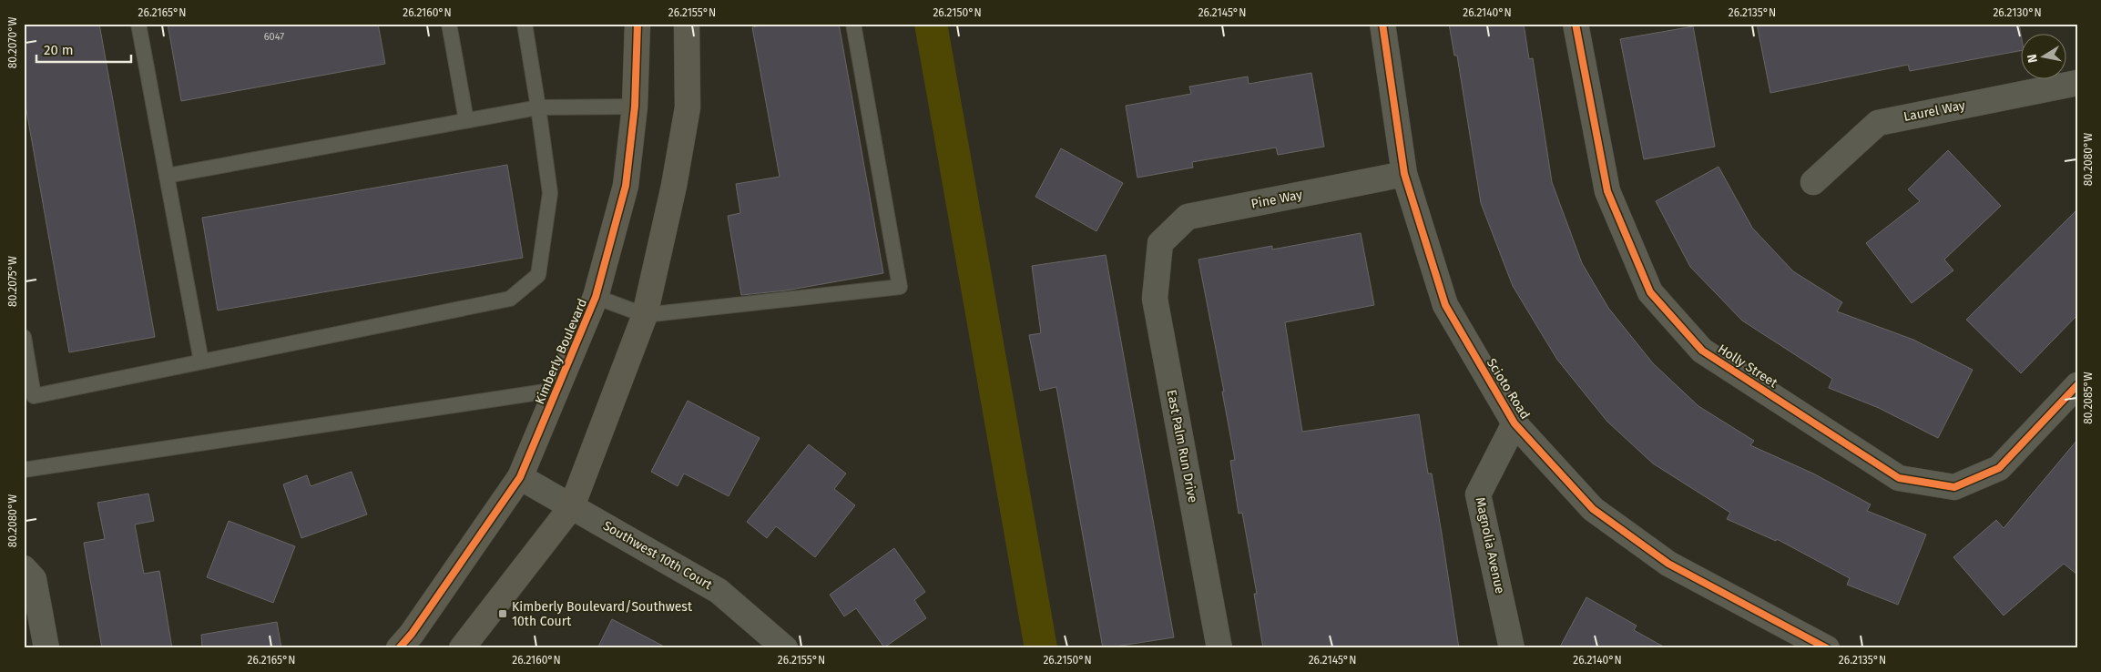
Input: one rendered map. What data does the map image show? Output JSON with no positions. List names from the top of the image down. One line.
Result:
{"streets":{"street":["Laurel Way","Pine Way","Kimberly Boulevard","Holly Street","Scioto Road","East Palm Run Drive","Magnolia Avenue","Southwest 10th Court"]},"crossings":[["Pine Way","Scioto Road"],["Pine Way","East Palm Run Drive"],["Kimberly Boulevard","Southwest 10th Court"],["Scioto Road","Magnolia Avenue"]],"places":{"transit":["Kimberly Boulevard/Southwest 10th Court"]},"house_numbers":["6047"],"scale_bar":"20 m","north":"left","coordinates":["26.2165°N","26.2160°N","26.2155°N","26.2150°N","26.2145°N","26.2140°N","26.2135°N","26.2130°N","80.2070°W","80.2080°W","80.2075°W","80.2085°W"]}
